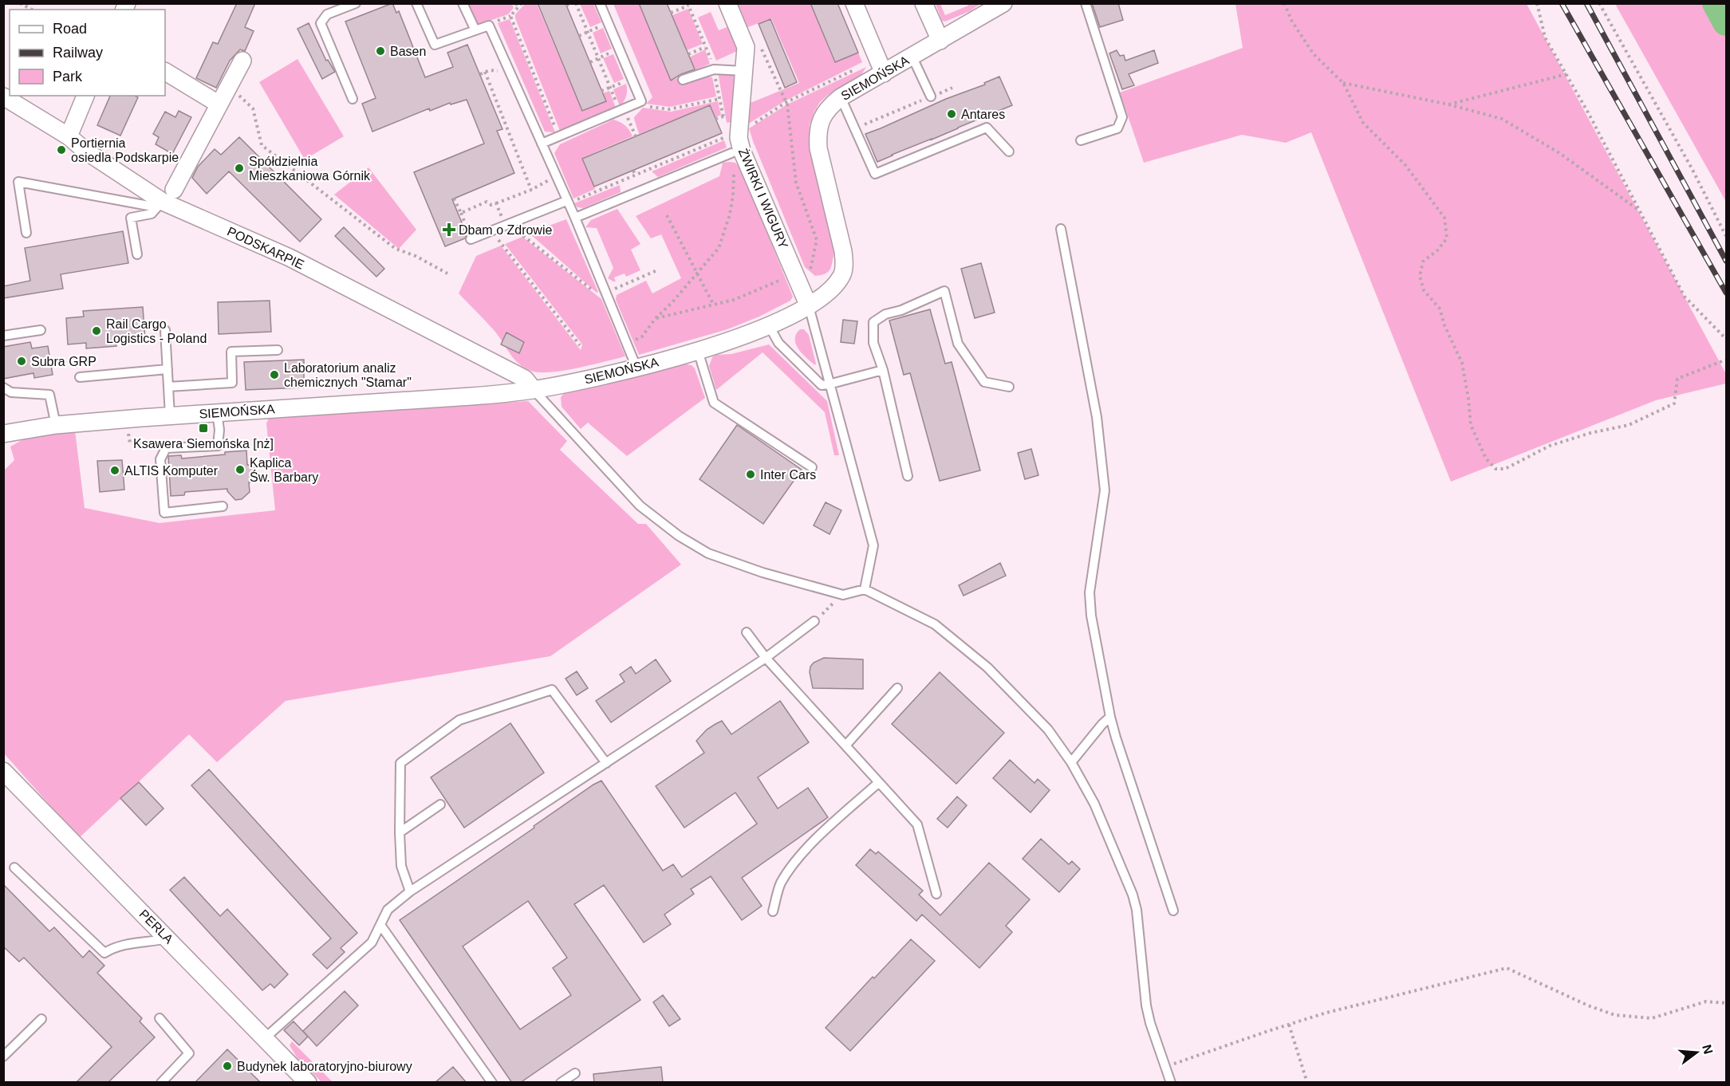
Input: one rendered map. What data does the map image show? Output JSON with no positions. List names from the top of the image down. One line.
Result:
{"streets":{"street":["SIEMOŃSKA","ŻWIRKI I WIGURY","PODSKARPIE","PERLA"]},"crossings":[["SIEMOŃSKA","ŻWIRKI I WIGURY"],["SIEMOŃSKA","PODSKARPIE"]],"places":{"other":["Basen","Antares","Portiernia osiedla Podskarpie","Spółdzielnia Mieszkaniowa Górnik","Rail Cargo Logistics - Poland","Subra GRP","Laboratorium analiz chemicznych \"Stamar\"","Kaplica Św. Barbary","ALTIS Komputer","Inter Cars","Budynek laboratoryjno-biurowy"],"health":["Dbam o Zdrowie"],"transit":["Ksawera Siemońska [nż]"]},"legend":["Road","Railway","Park"],"north":"right"}
